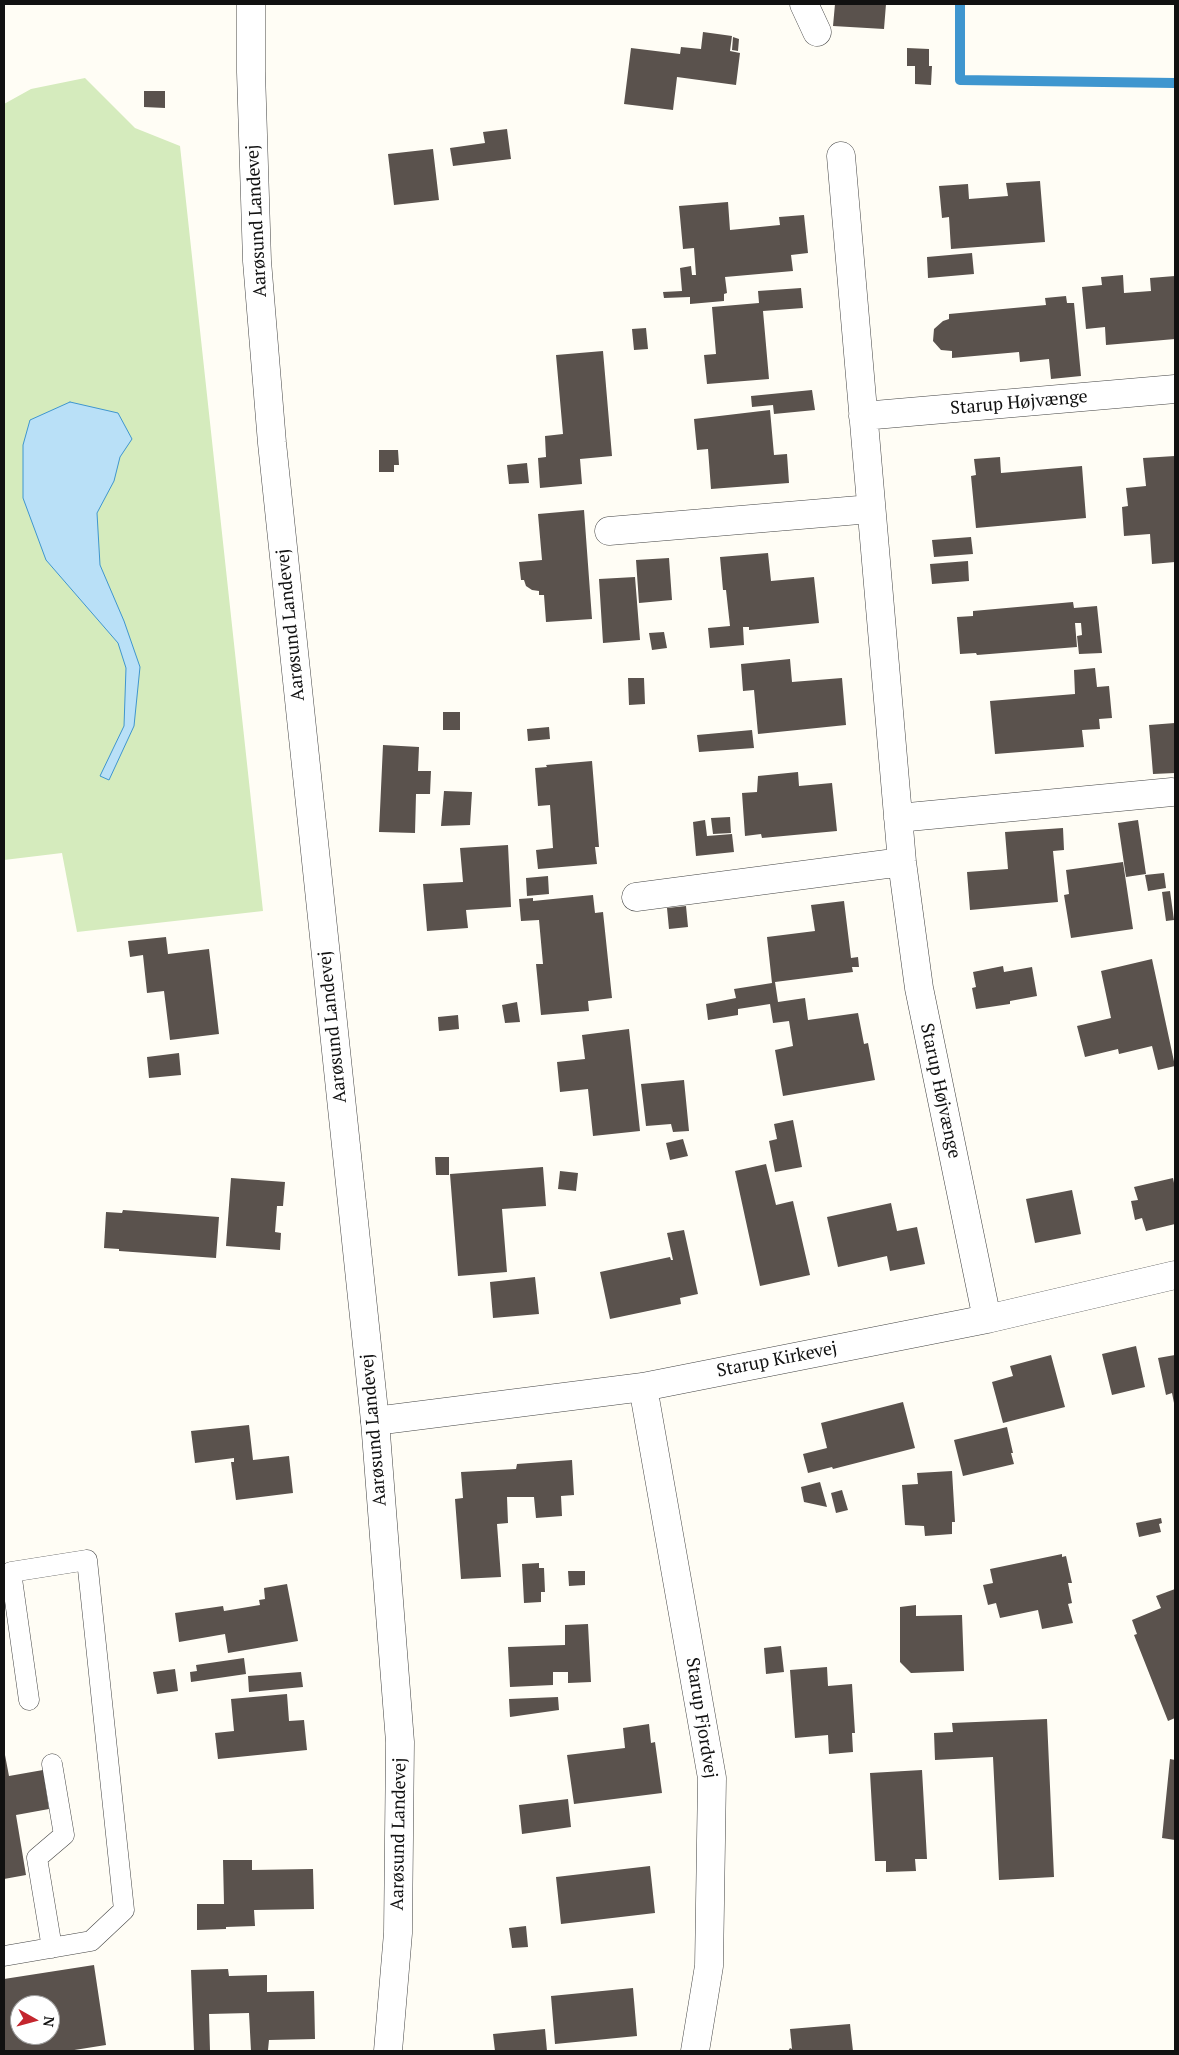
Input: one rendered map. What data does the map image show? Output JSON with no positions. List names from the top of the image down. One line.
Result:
{"streets":{"street":["Aarøsund Landevej","Starup Højvænge","Starup Kirkevej","Starup Fjordvej"]},"crossings":[["Aarøsund Landevej","Starup Kirkevej"],["Starup Højvænge","Starup Kirkevej"],["Starup Kirkevej","Starup Fjordvej"]],"north":"right"}
